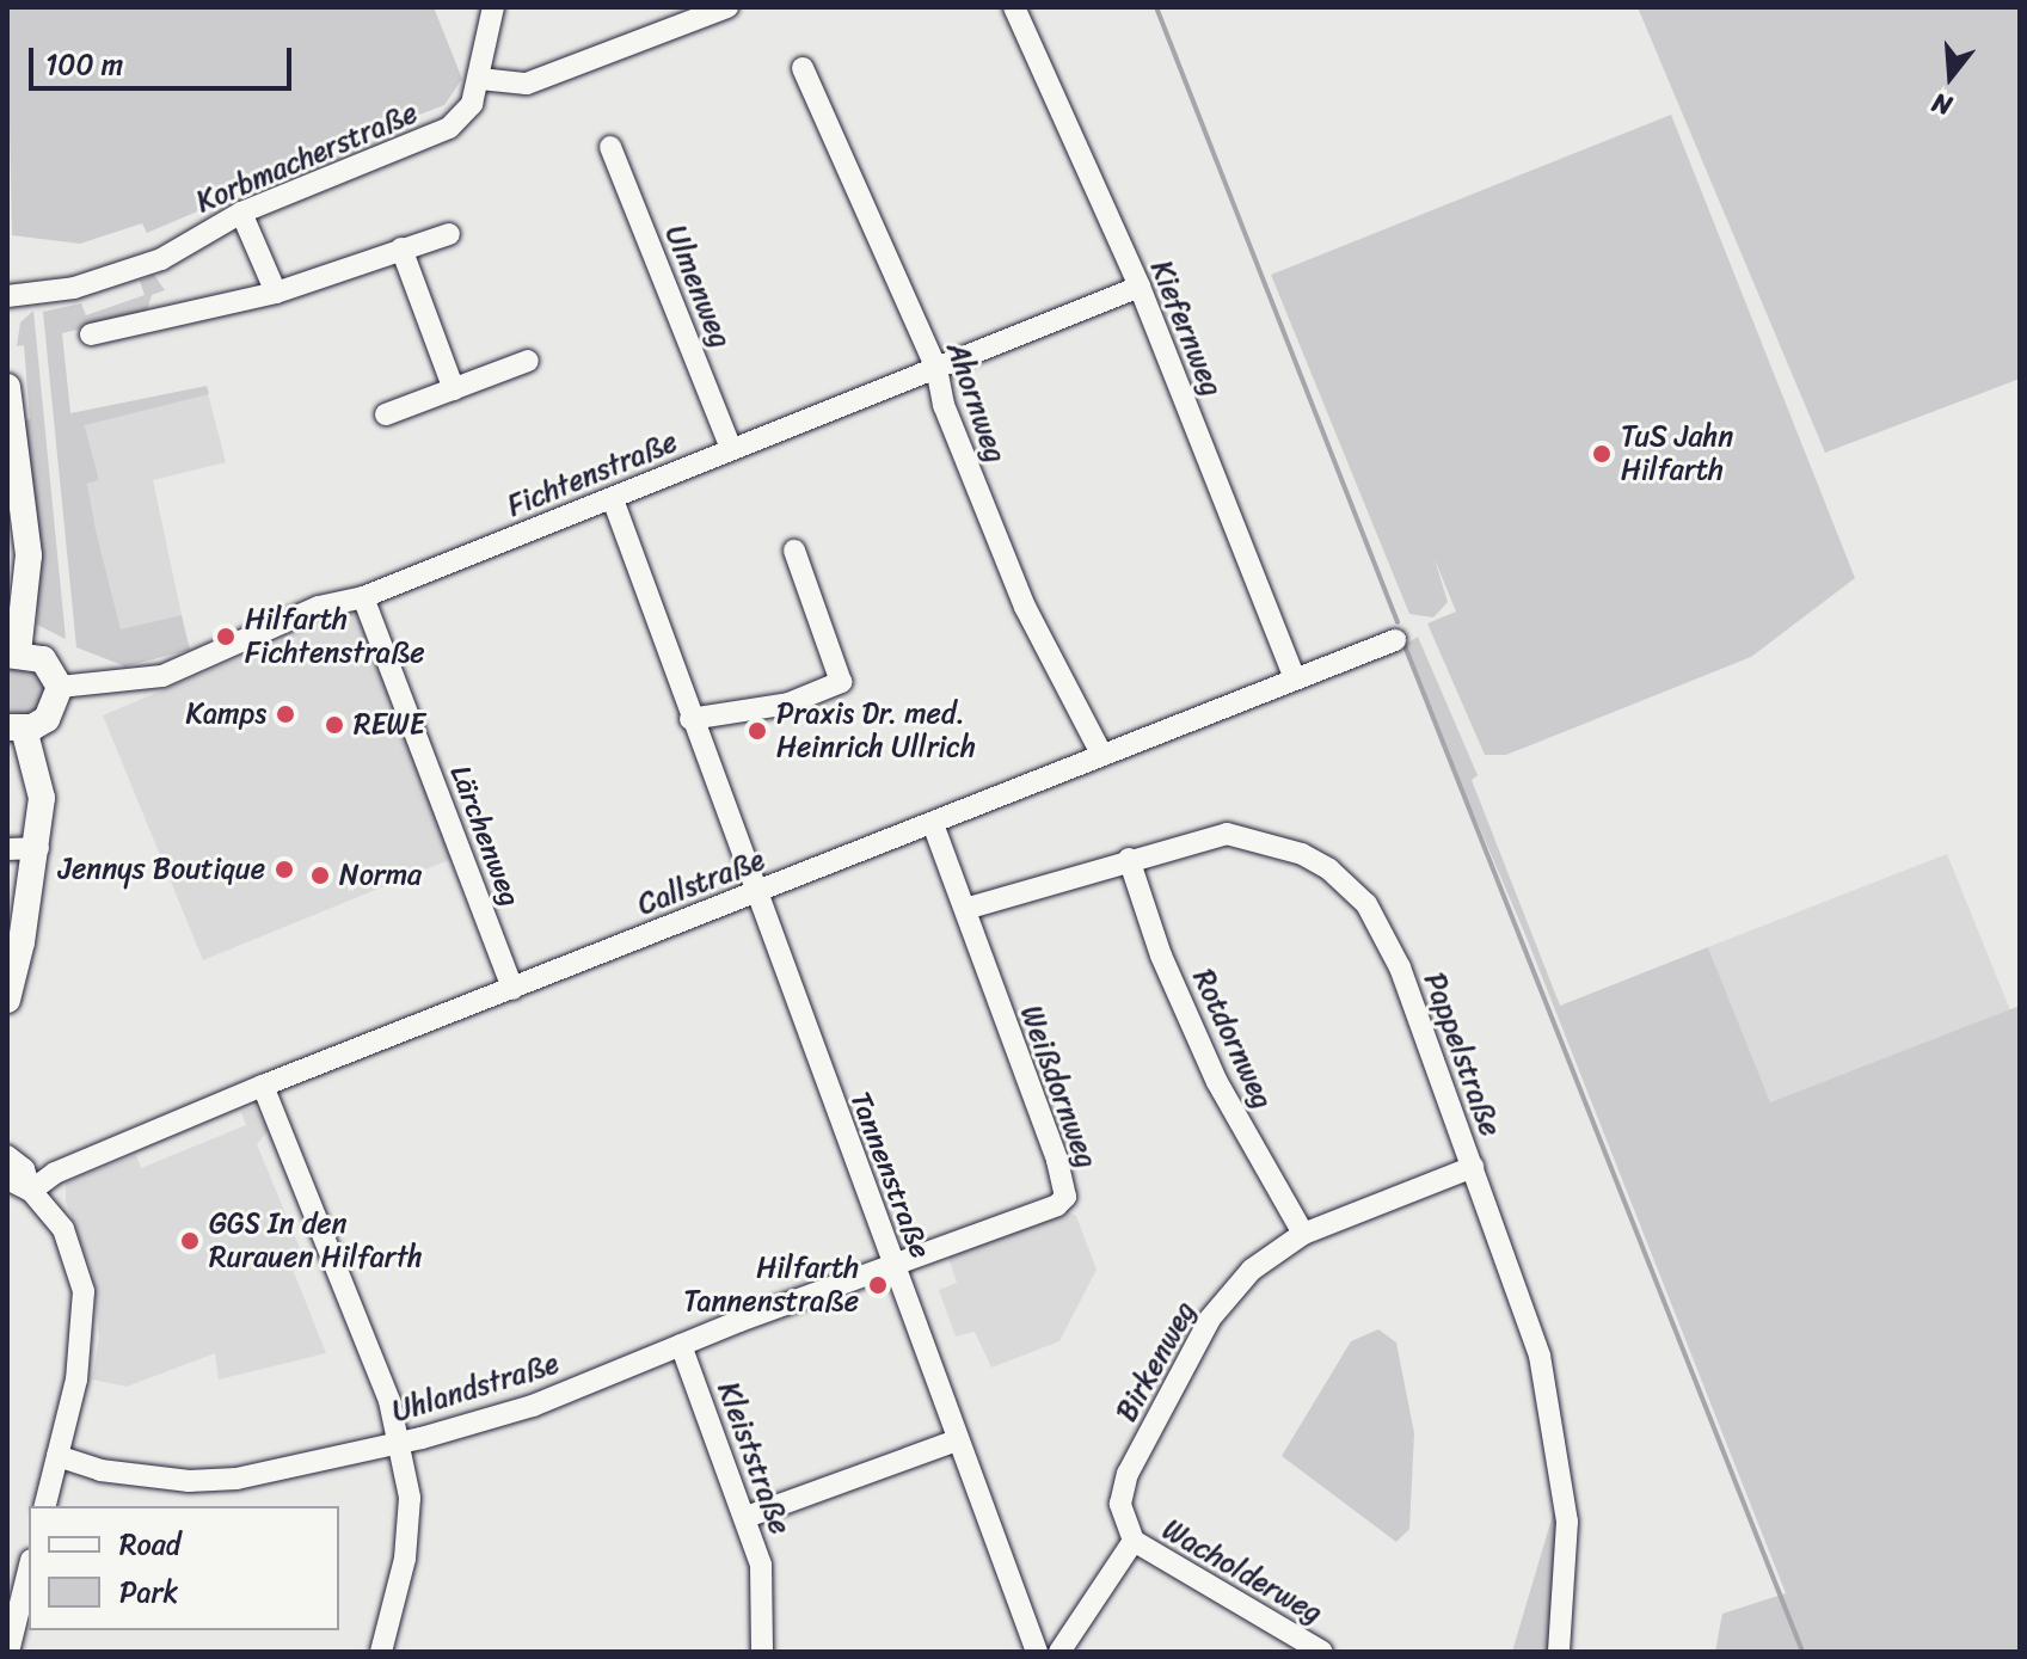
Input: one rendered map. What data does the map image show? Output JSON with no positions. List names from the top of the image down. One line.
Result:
{"streets":{"street":["Korbmacherstraße","Ulmenweg","Kiefernweg","Ahornweg","Fichtenstraße","Lärchenweg","Callstraße","Rotdornweg","Pappelstraße","Weißdornweg","Tannenstraße","Birkenweg","Uhlandstraße","Kleiststraße","Wacholderweg"]},"crossings":[["Ulmenweg","Fichtenstraße"],["Kiefernweg","Fichtenstraße"],["Kiefernweg","Callstraße"],["Ahornweg","Fichtenstraße"],["Ahornweg","Callstraße"],["Fichtenstraße","Lärchenweg"],["Fichtenstraße","Tannenstraße"],["Lärchenweg","Callstraße"],["Callstraße","Weißdornweg"],["Callstraße","Tannenstraße"],["Rotdornweg","Pappelstraße"],["Rotdornweg","Birkenweg"],["Pappelstraße","Weißdornweg"],["Pappelstraße","Birkenweg"],["Weißdornweg","Tannenstraße"],["Weißdornweg","Uhlandstraße"],["Tannenstraße","Uhlandstraße"],["Birkenweg","Wacholderweg"],["Uhlandstraße","Kleiststraße"]],"places":["TuS Jahn Hilfarth","Hilfarth Fichtenstraße","Kamps","REWE","Praxis Dr. med. Heinrich Ullrich","Jennys Boutique","Norma","GGS In den Rurauen Hilfarth","Hilfarth Tannenstraße"],"legend":["Road","Park"],"scale_bar":"100 m","north":"bottom"}
